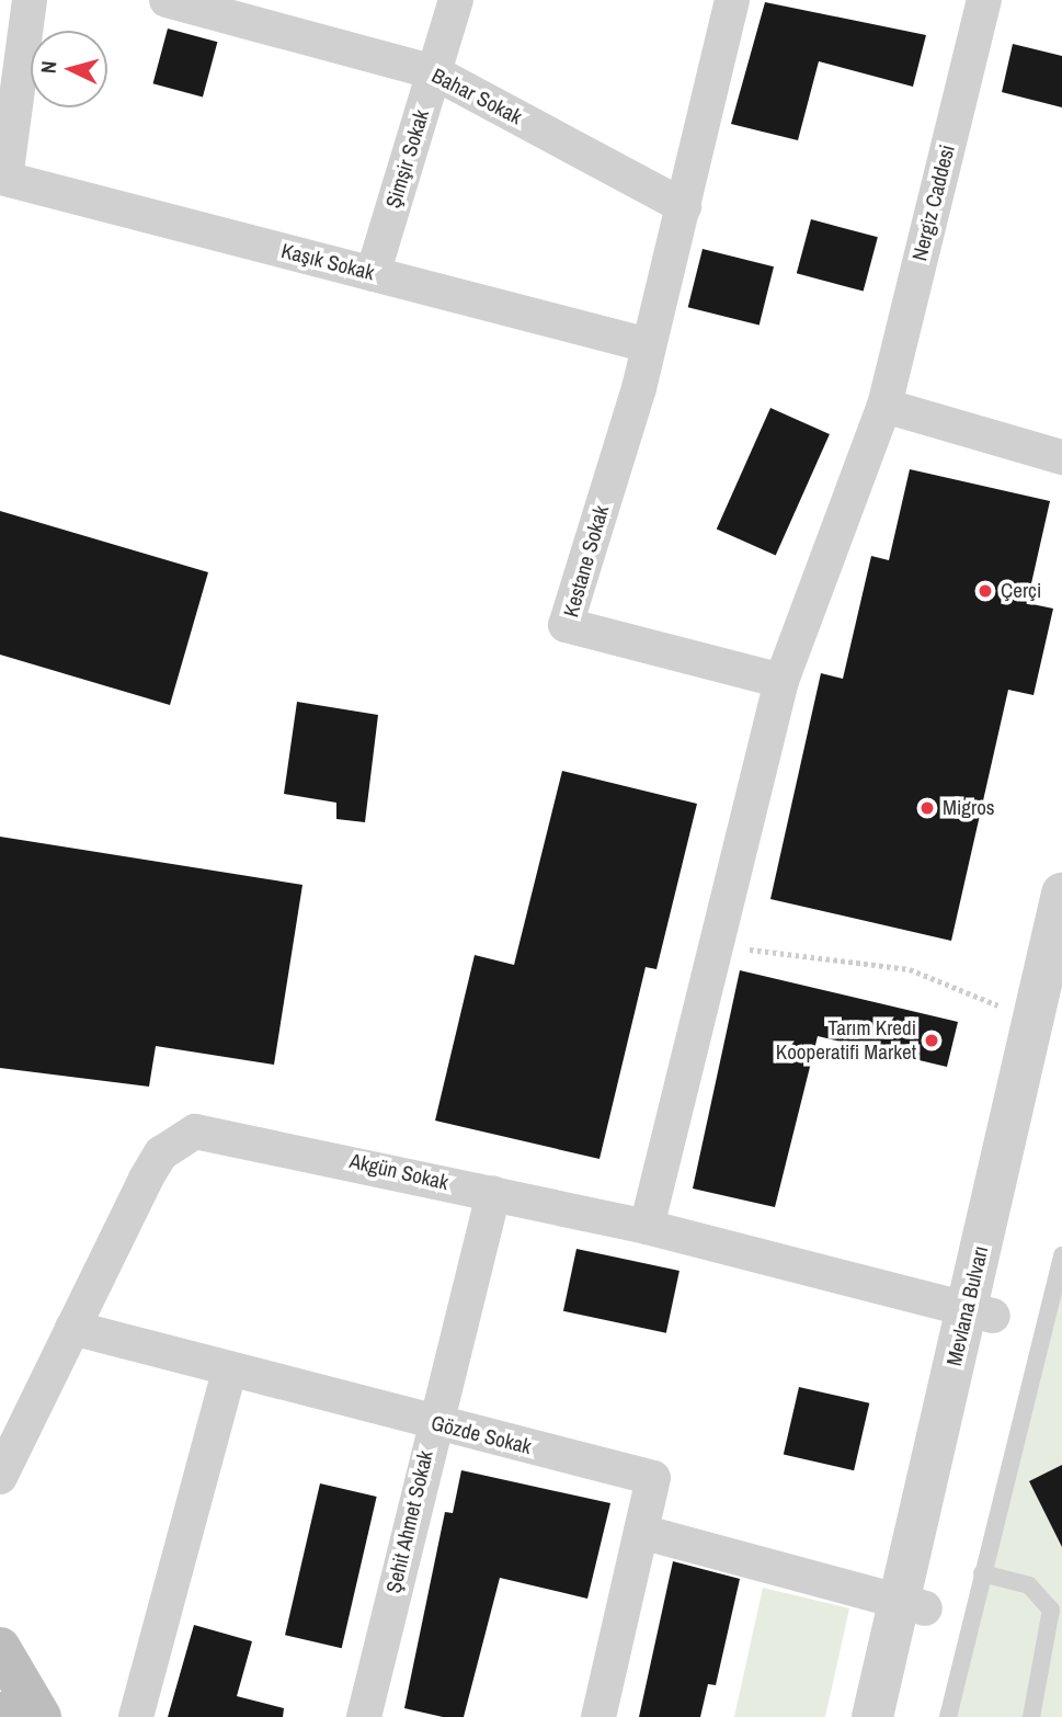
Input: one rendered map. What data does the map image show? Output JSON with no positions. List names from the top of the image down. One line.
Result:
{"streets":{"street":["Bahar Sokak","Şimşir Sokak","Nergiz Caddesi","Kaşık Sokak","Kestane Sokak","Akgün Sokak","Mevlana Bulvarı","Gözde Sokak","Şehit Ahmet Sokak"]},"crossings":[["Bahar Sokak","Şimşir Sokak"],["Bahar Sokak","Kestane Sokak"],["Şimşir Sokak","Kaşık Sokak"],["Kaşık Sokak","Kestane Sokak"],["Akgün Sokak","Mevlana Bulvarı"],["Akgün Sokak","Gözde Sokak"],["Akgün Sokak","Şehit Ahmet Sokak"],["Gözde Sokak","Şehit Ahmet Sokak"]],"places":["Çerçi","Migros","Tarım Kredi Kooperatifi Market"],"north":"left"}
